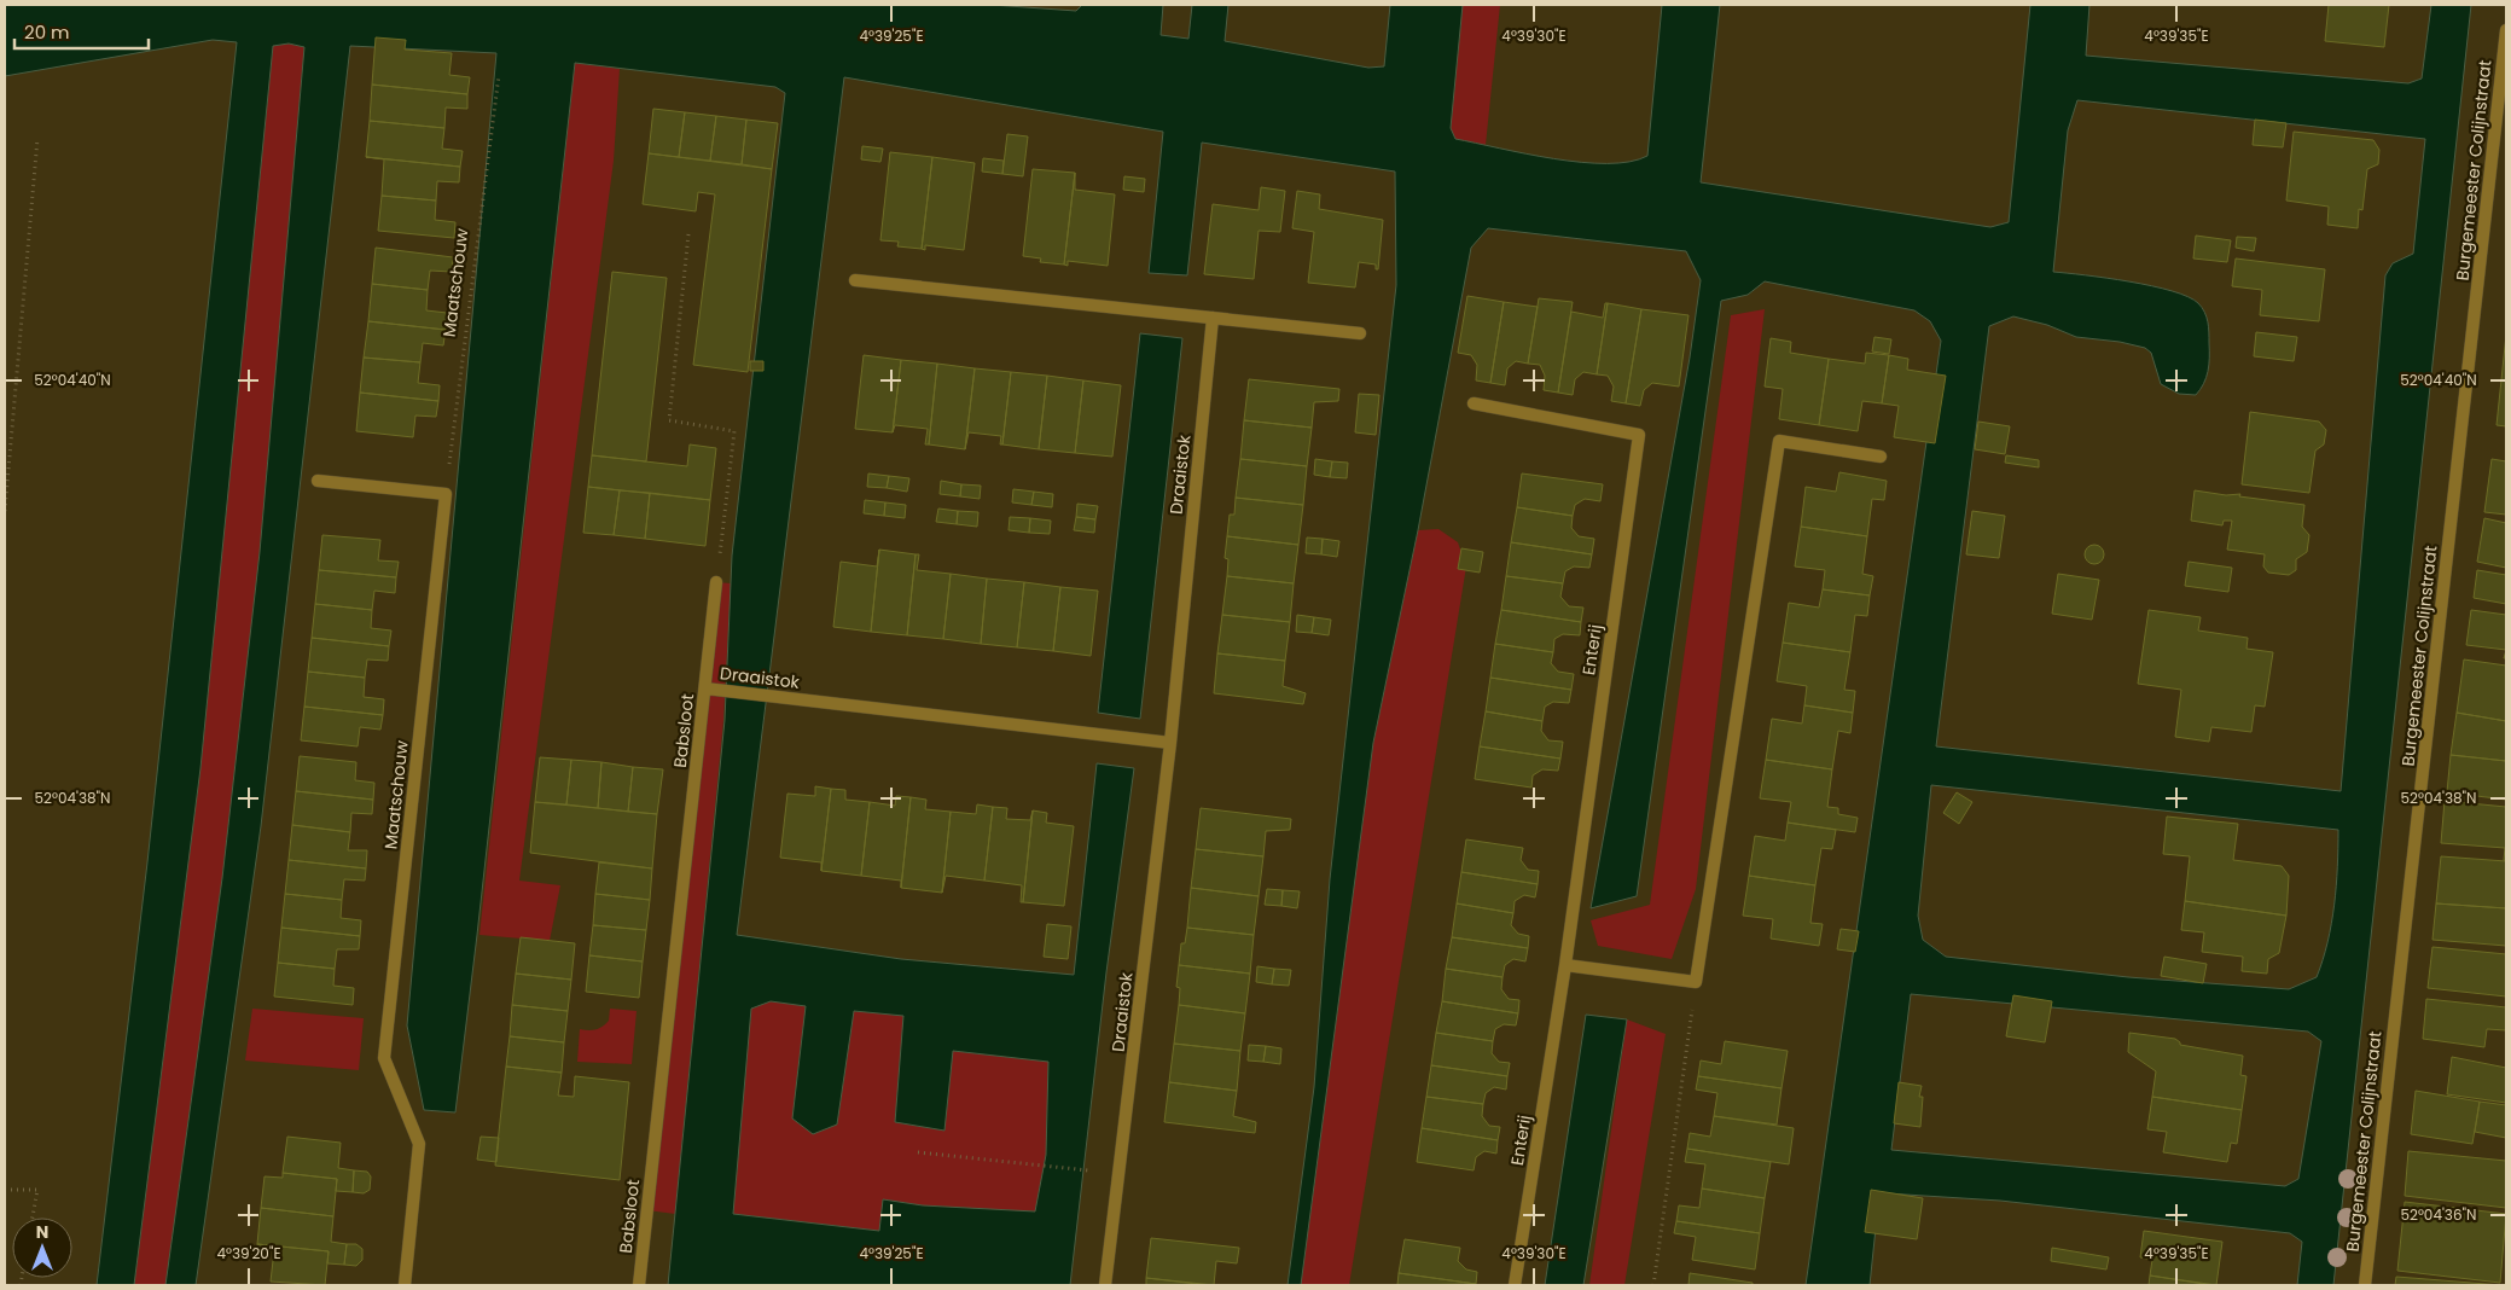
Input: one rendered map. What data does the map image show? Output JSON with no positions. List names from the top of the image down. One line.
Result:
{"streets":{"street":["Burgemeester Colijnstraat","Maatschouw","Draaistok","Enterij","Babsloot"]},"crossings":[["Draaistok","Babsloot"]],"scale_bar":"20 m","north":"top","coordinates":["4°39'25\"E","4°39'30\"E","4°39'35\"E","52°04'40\"N","52°04'38\"N","52°04'36\"N","4°39'20\"E"]}
